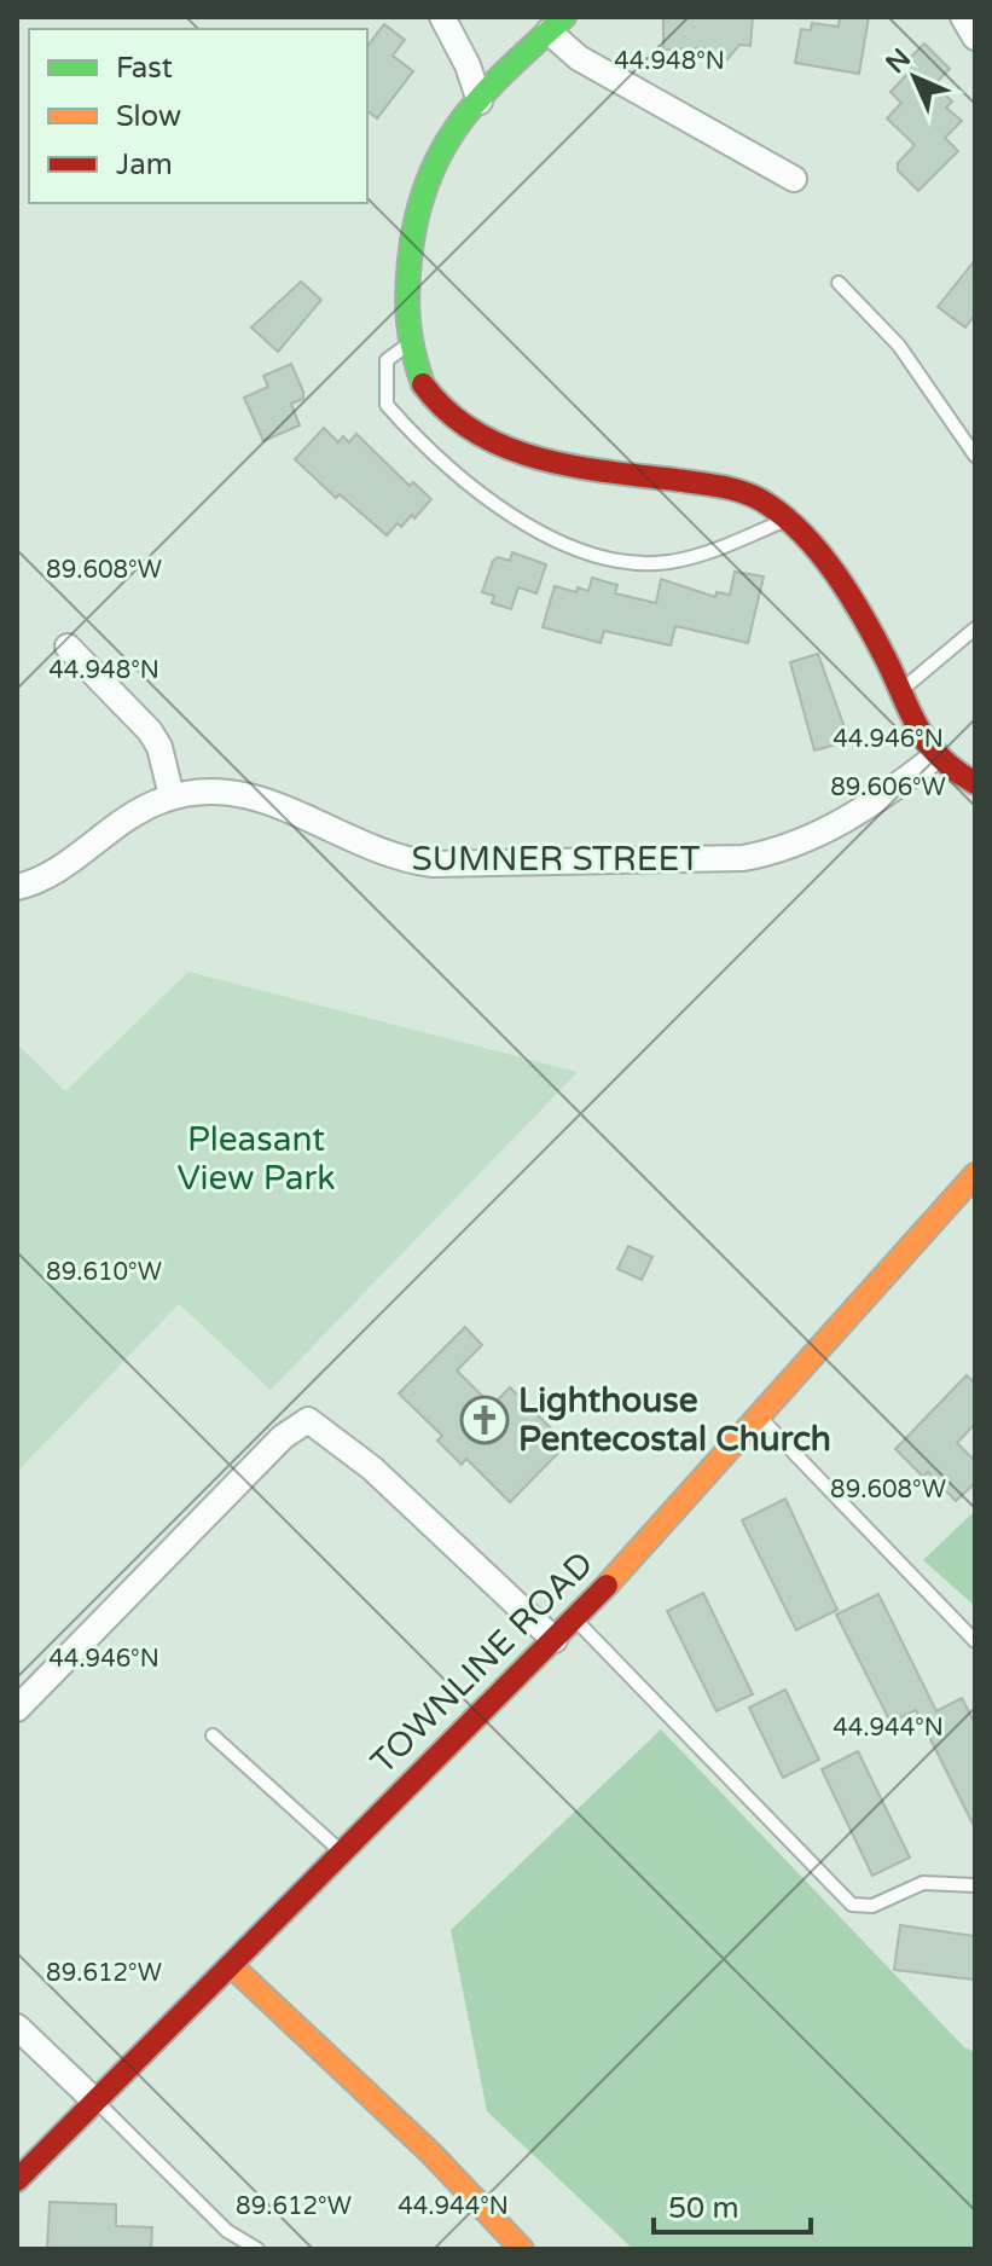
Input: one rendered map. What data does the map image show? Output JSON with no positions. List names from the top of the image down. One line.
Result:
{"streets":{"street":["SUMNER STREET","TOWNLINE ROAD"]},"parks":["Pleasant View Park"],"places":{"church":["Lighthouse Pentecostal Church"]},"legend":["Fast","Slow","Jam"],"scale_bar":"50 m","north":"top left","coordinates":["44.948°N","89.608°W","44.946°N","89.606°W","89.610°W","44.944°N","89.612°W"]}
